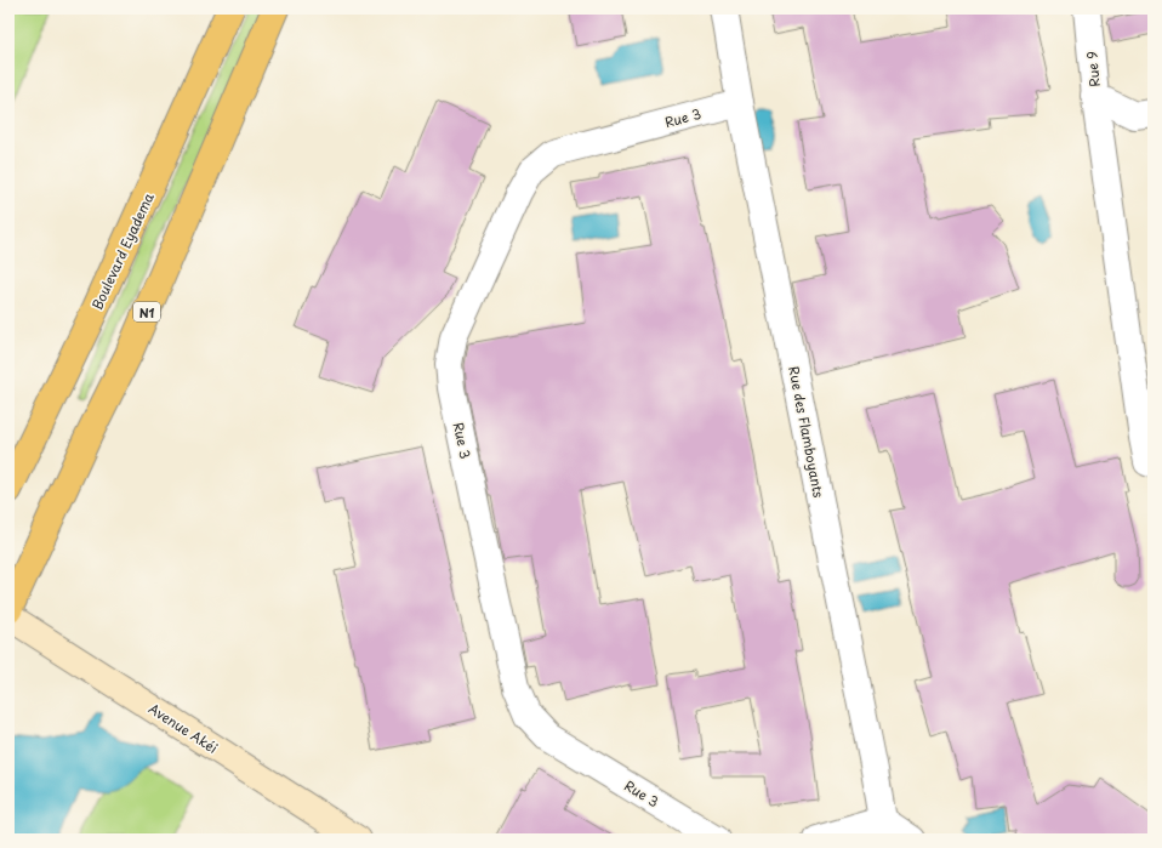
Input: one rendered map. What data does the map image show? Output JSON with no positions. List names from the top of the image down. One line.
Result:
{"streets":{"highway":["Boulevard Eyadema","N1"],"main road":["Avenue Akéi"],"street":["Rue 9","Rue 3","Rue des Flamboyants"]},"crossings":[["Rue 3","Rue des Flamboyants"]]}
